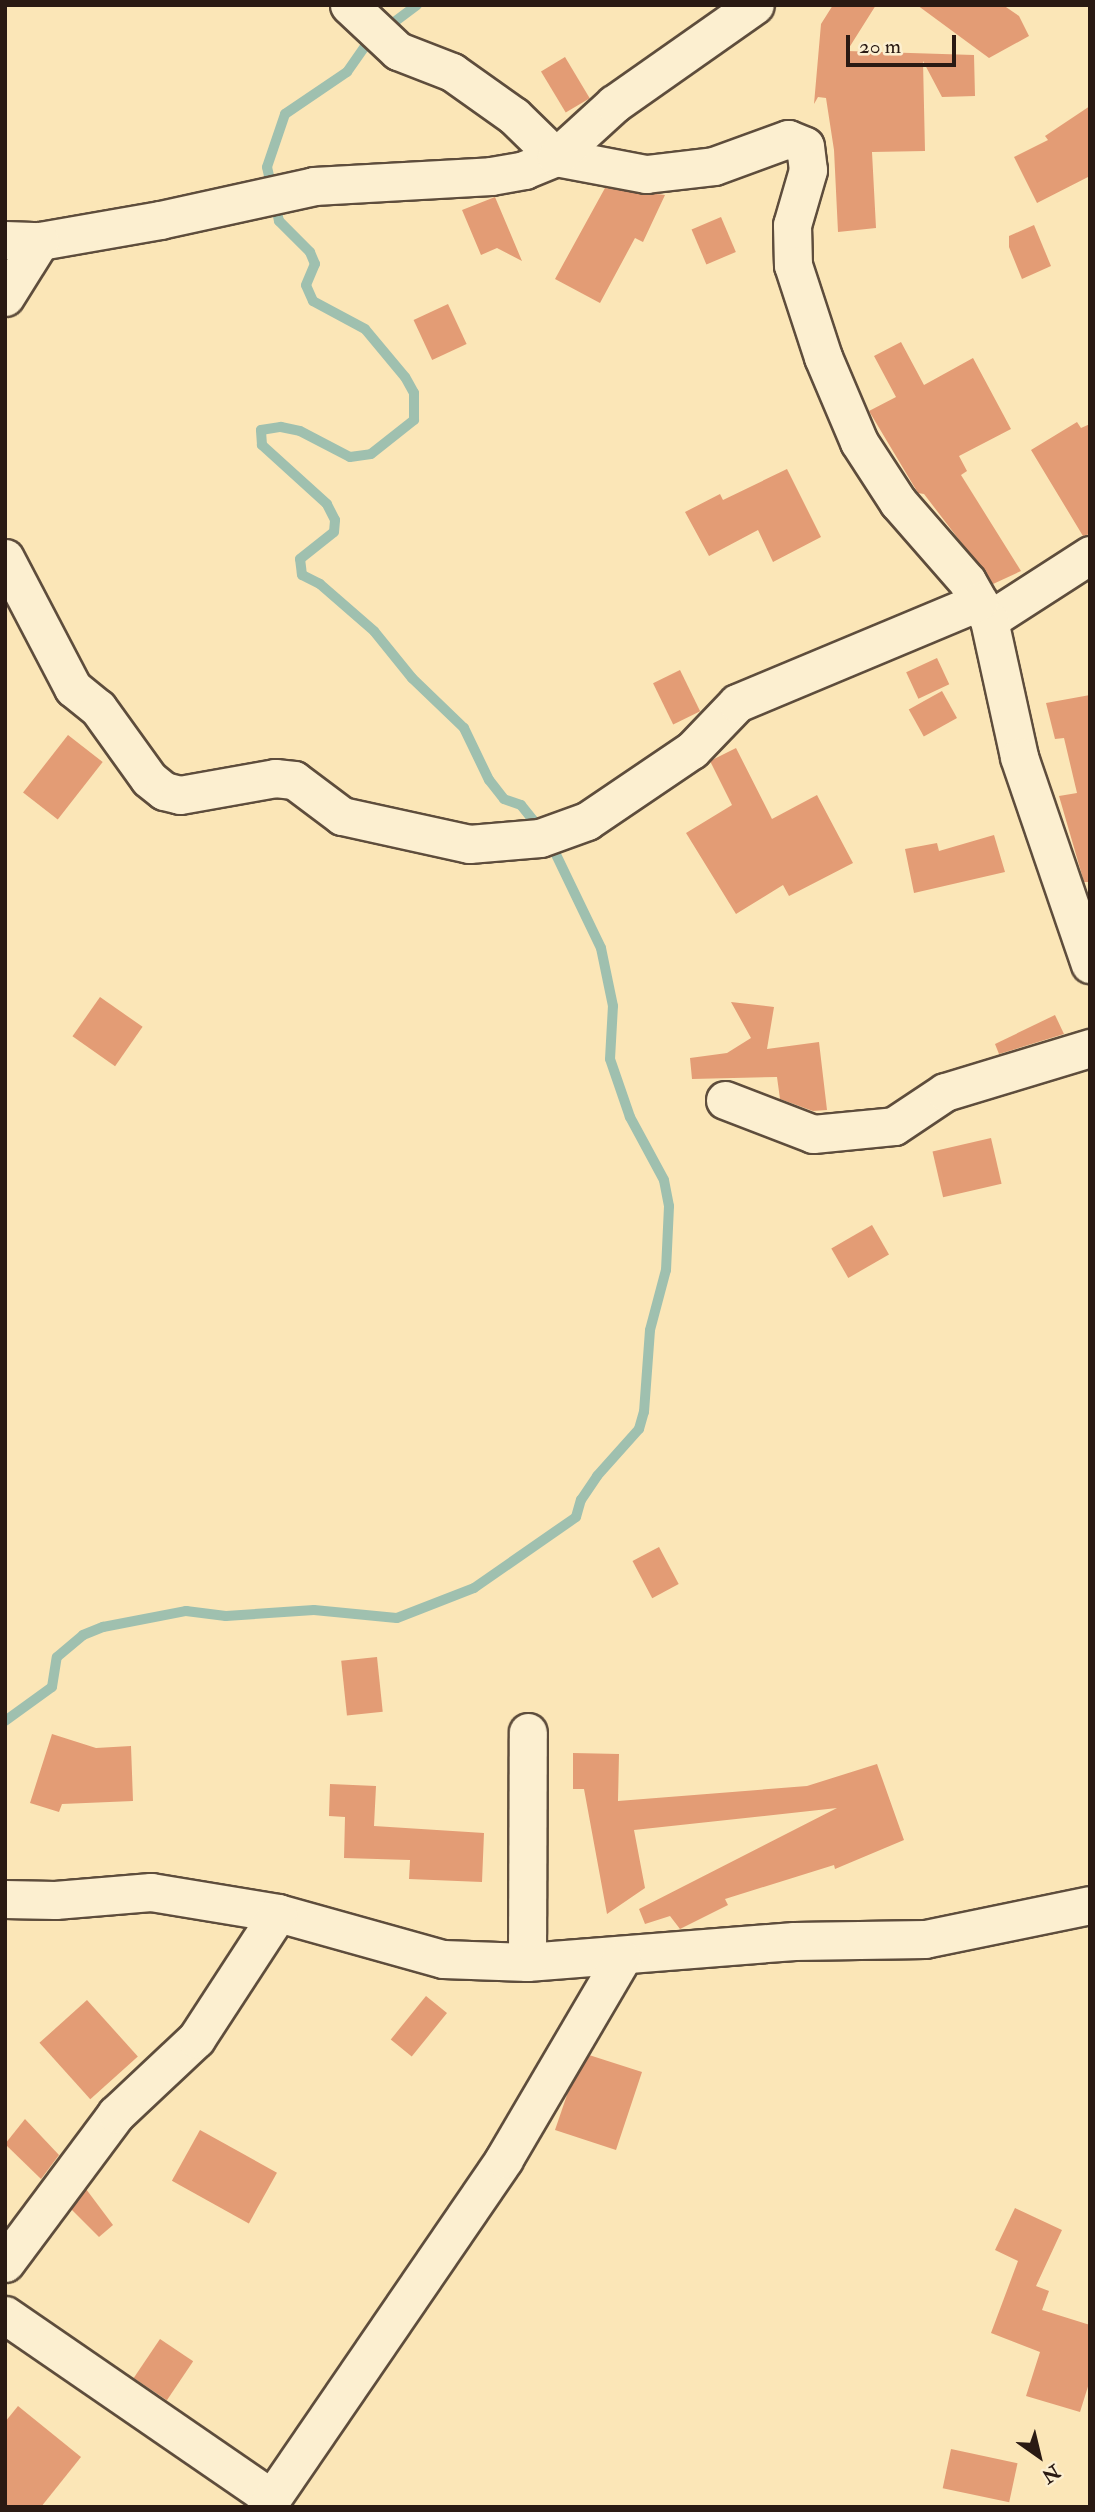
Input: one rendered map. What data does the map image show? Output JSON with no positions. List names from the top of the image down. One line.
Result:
{"scale_bar":"20 m","north":"bottom right"}
